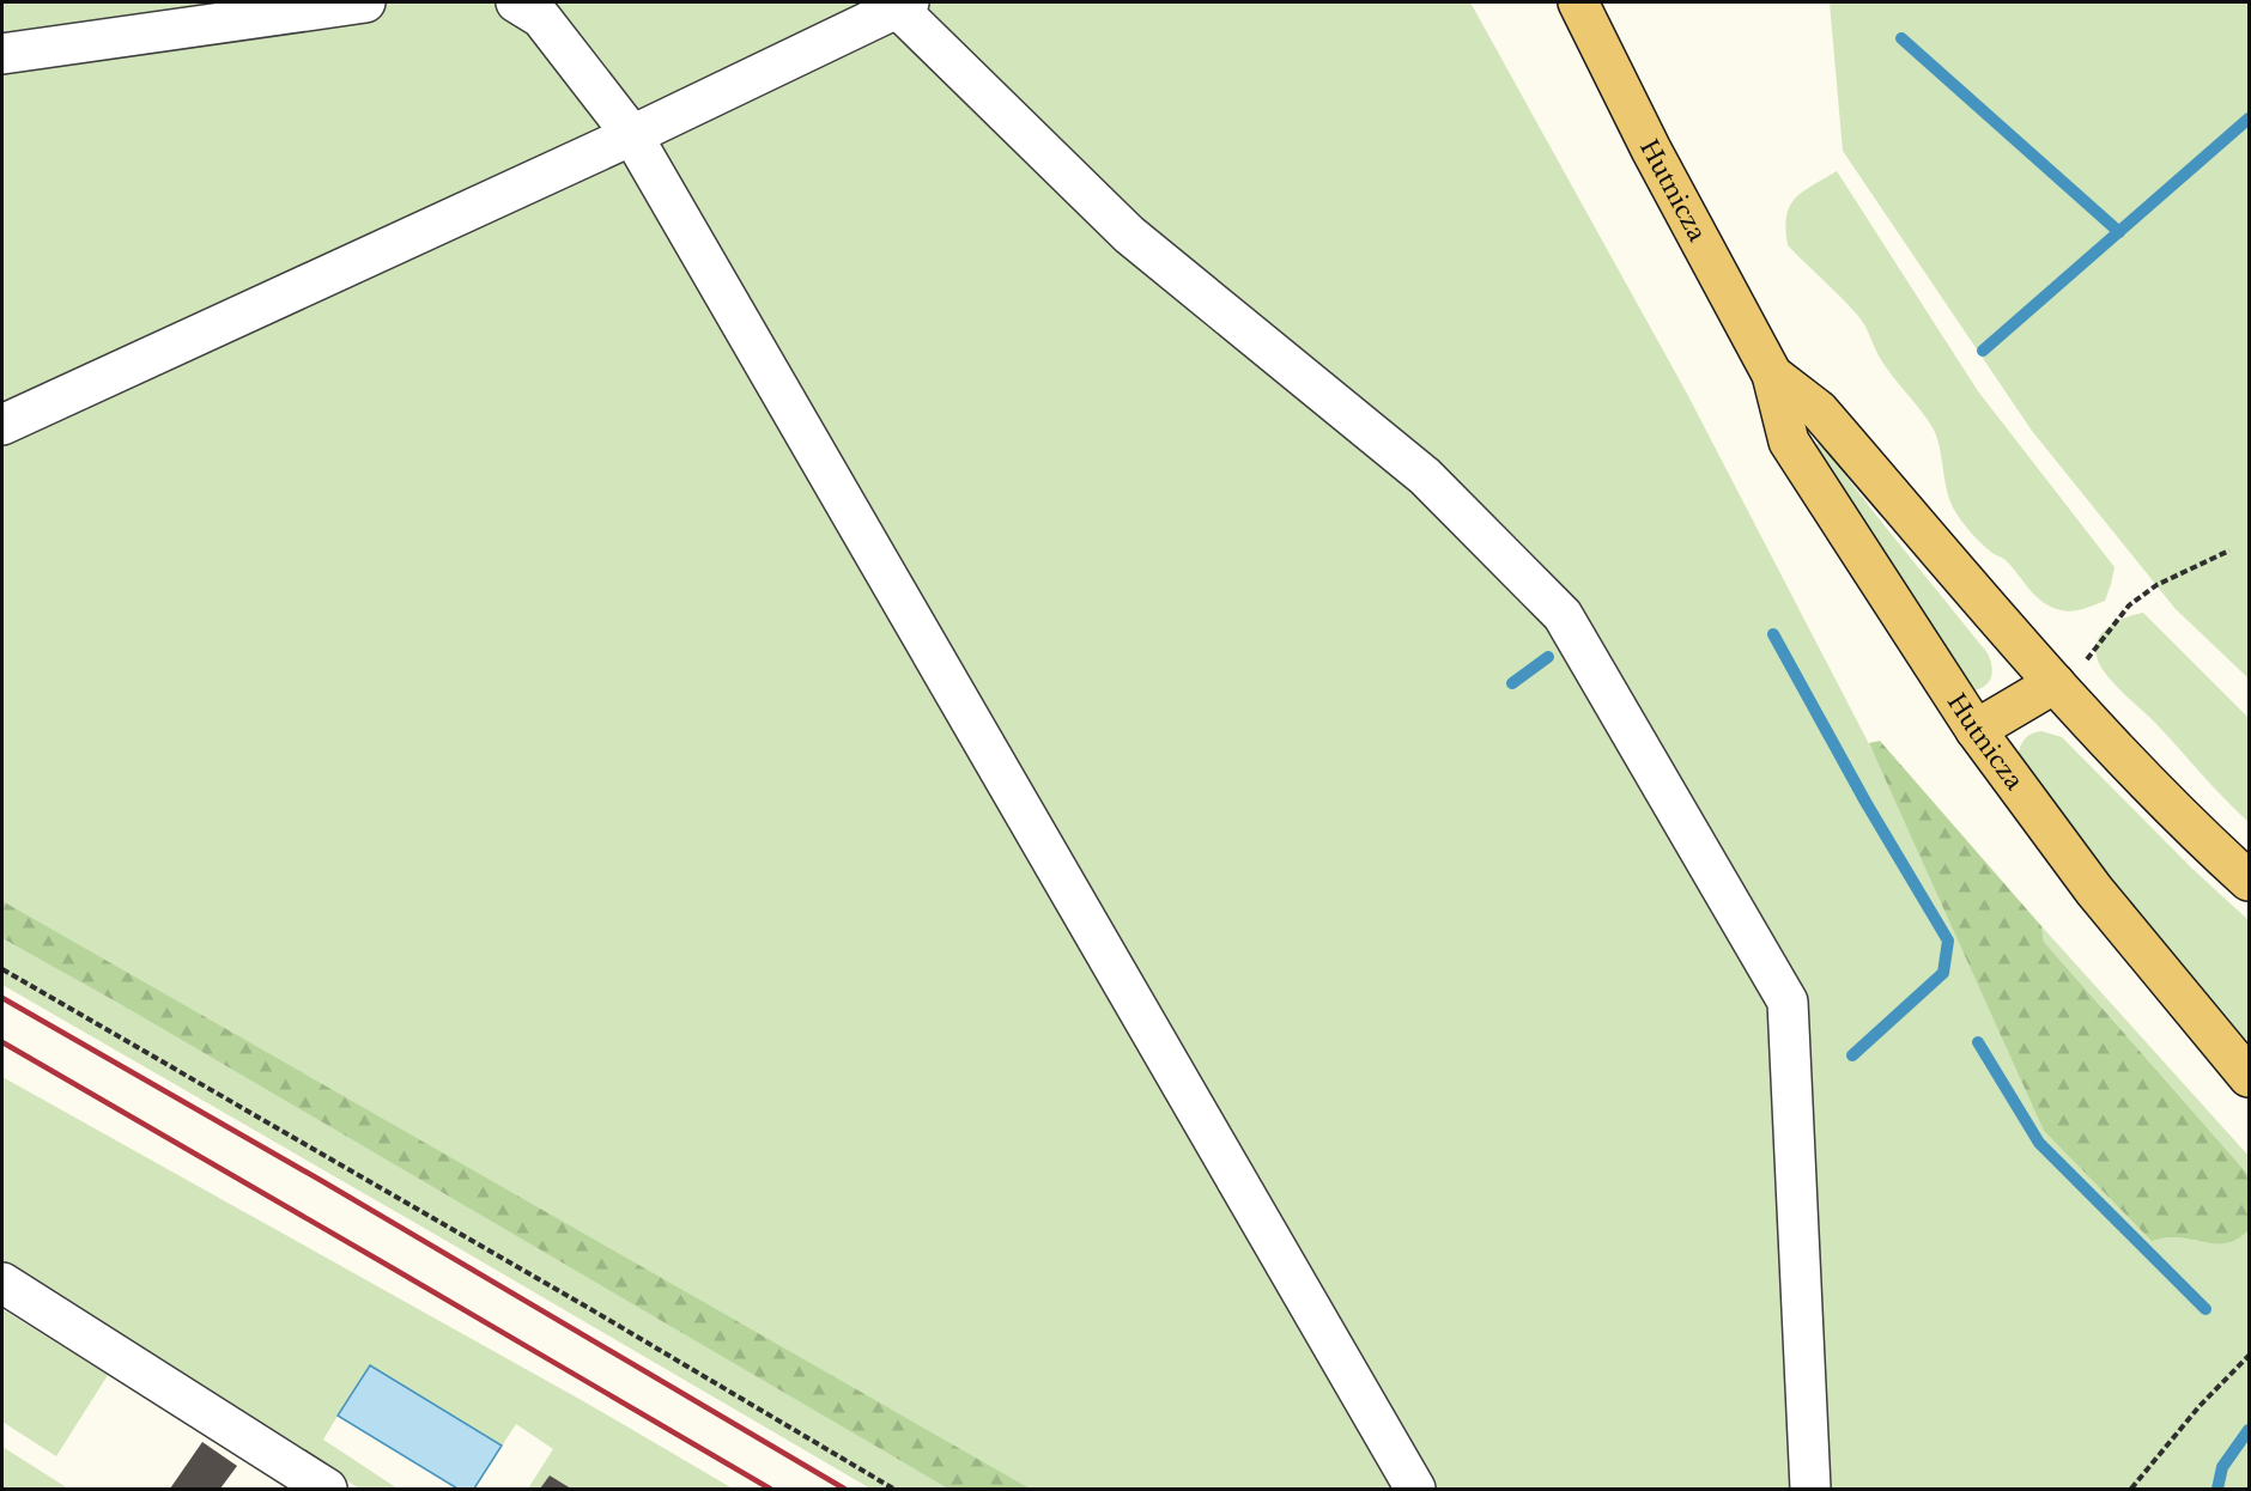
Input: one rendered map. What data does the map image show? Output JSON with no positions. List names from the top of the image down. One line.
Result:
{"streets":{"main road":["Hutnicza"]}}
